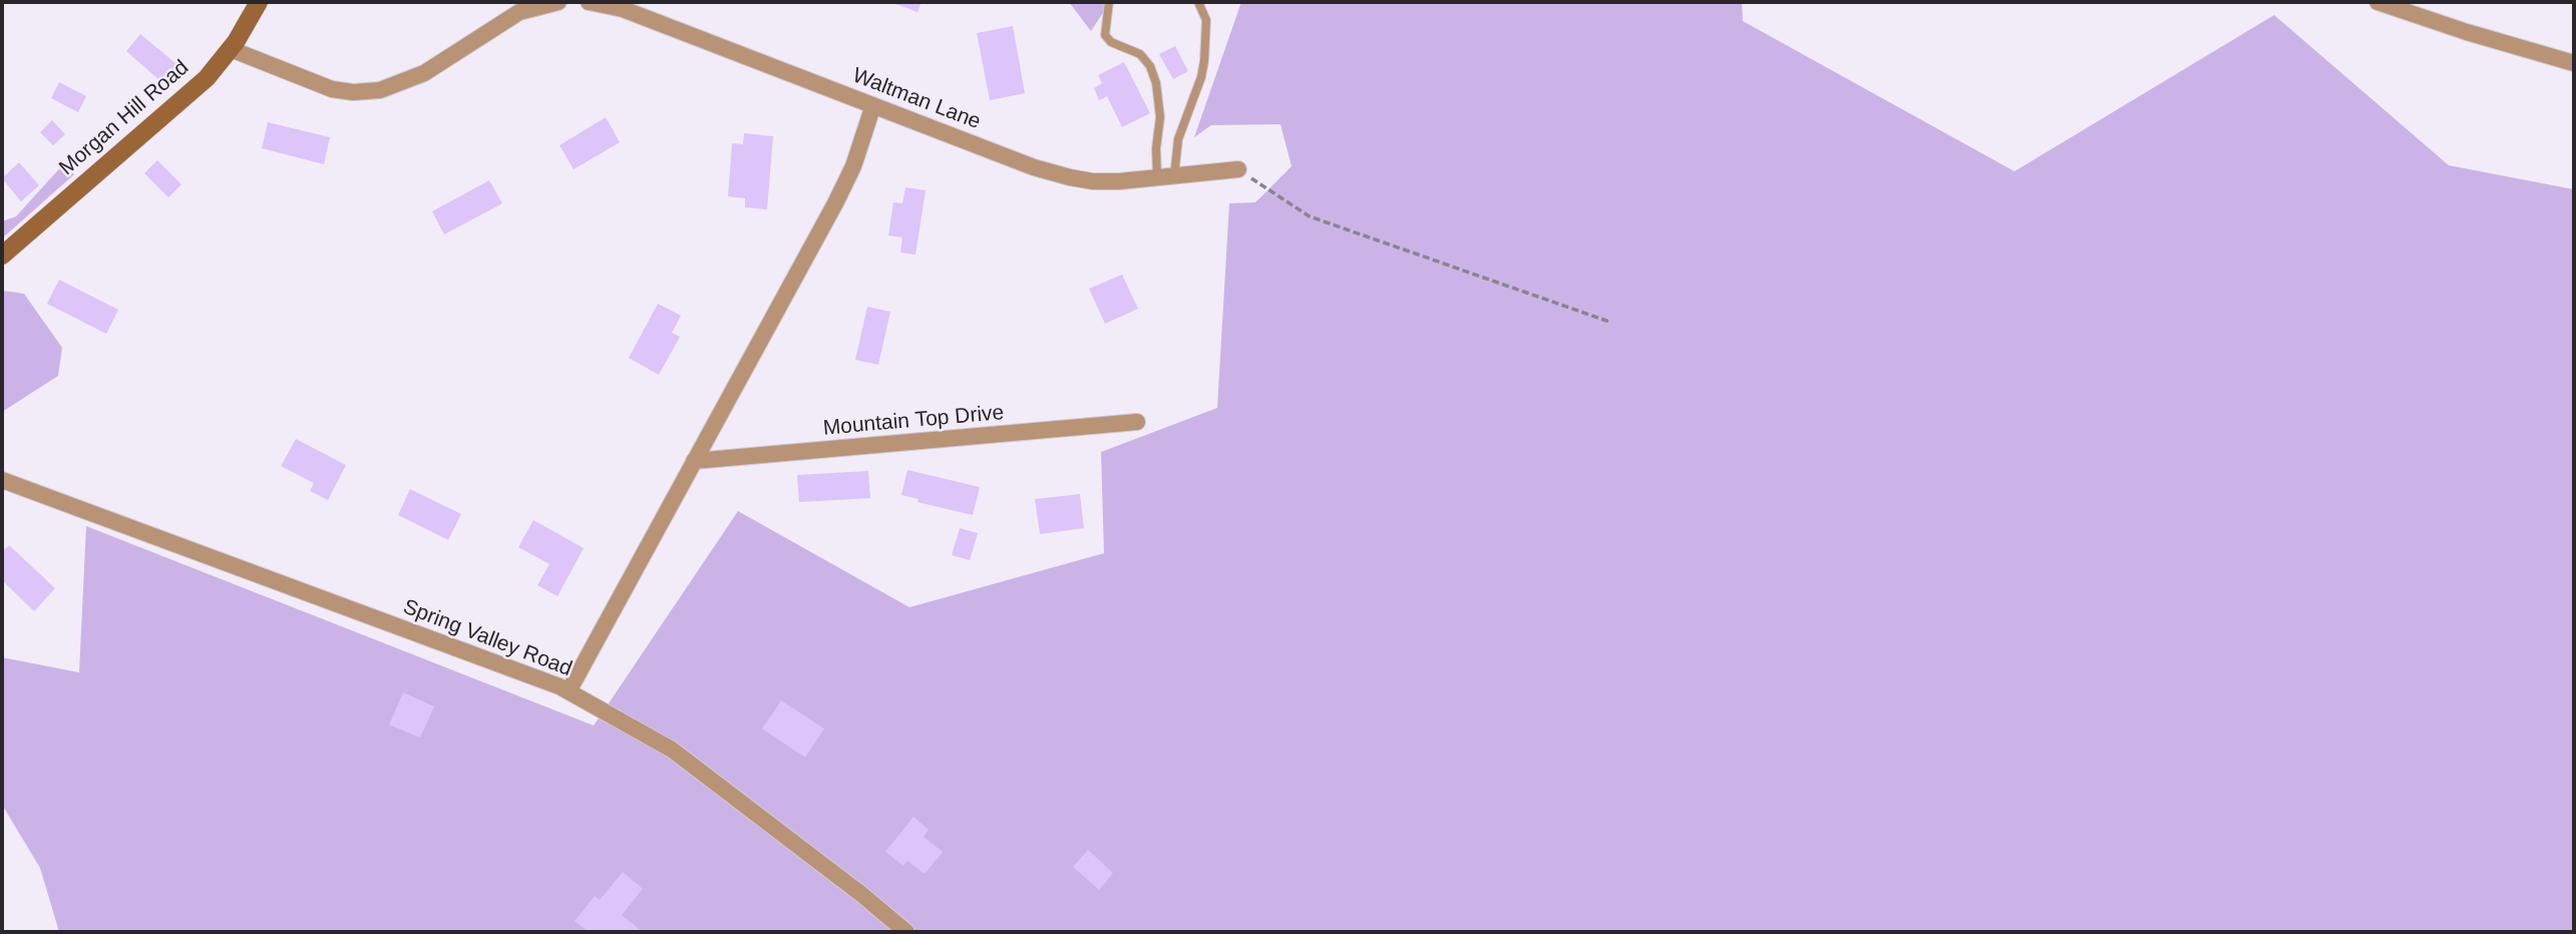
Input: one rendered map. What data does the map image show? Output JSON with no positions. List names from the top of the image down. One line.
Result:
{"streets":{"main road":["Morgan Hill Road"],"street":["Waltman Lane","Mountain Top Drive","Spring Valley Road"]}}
